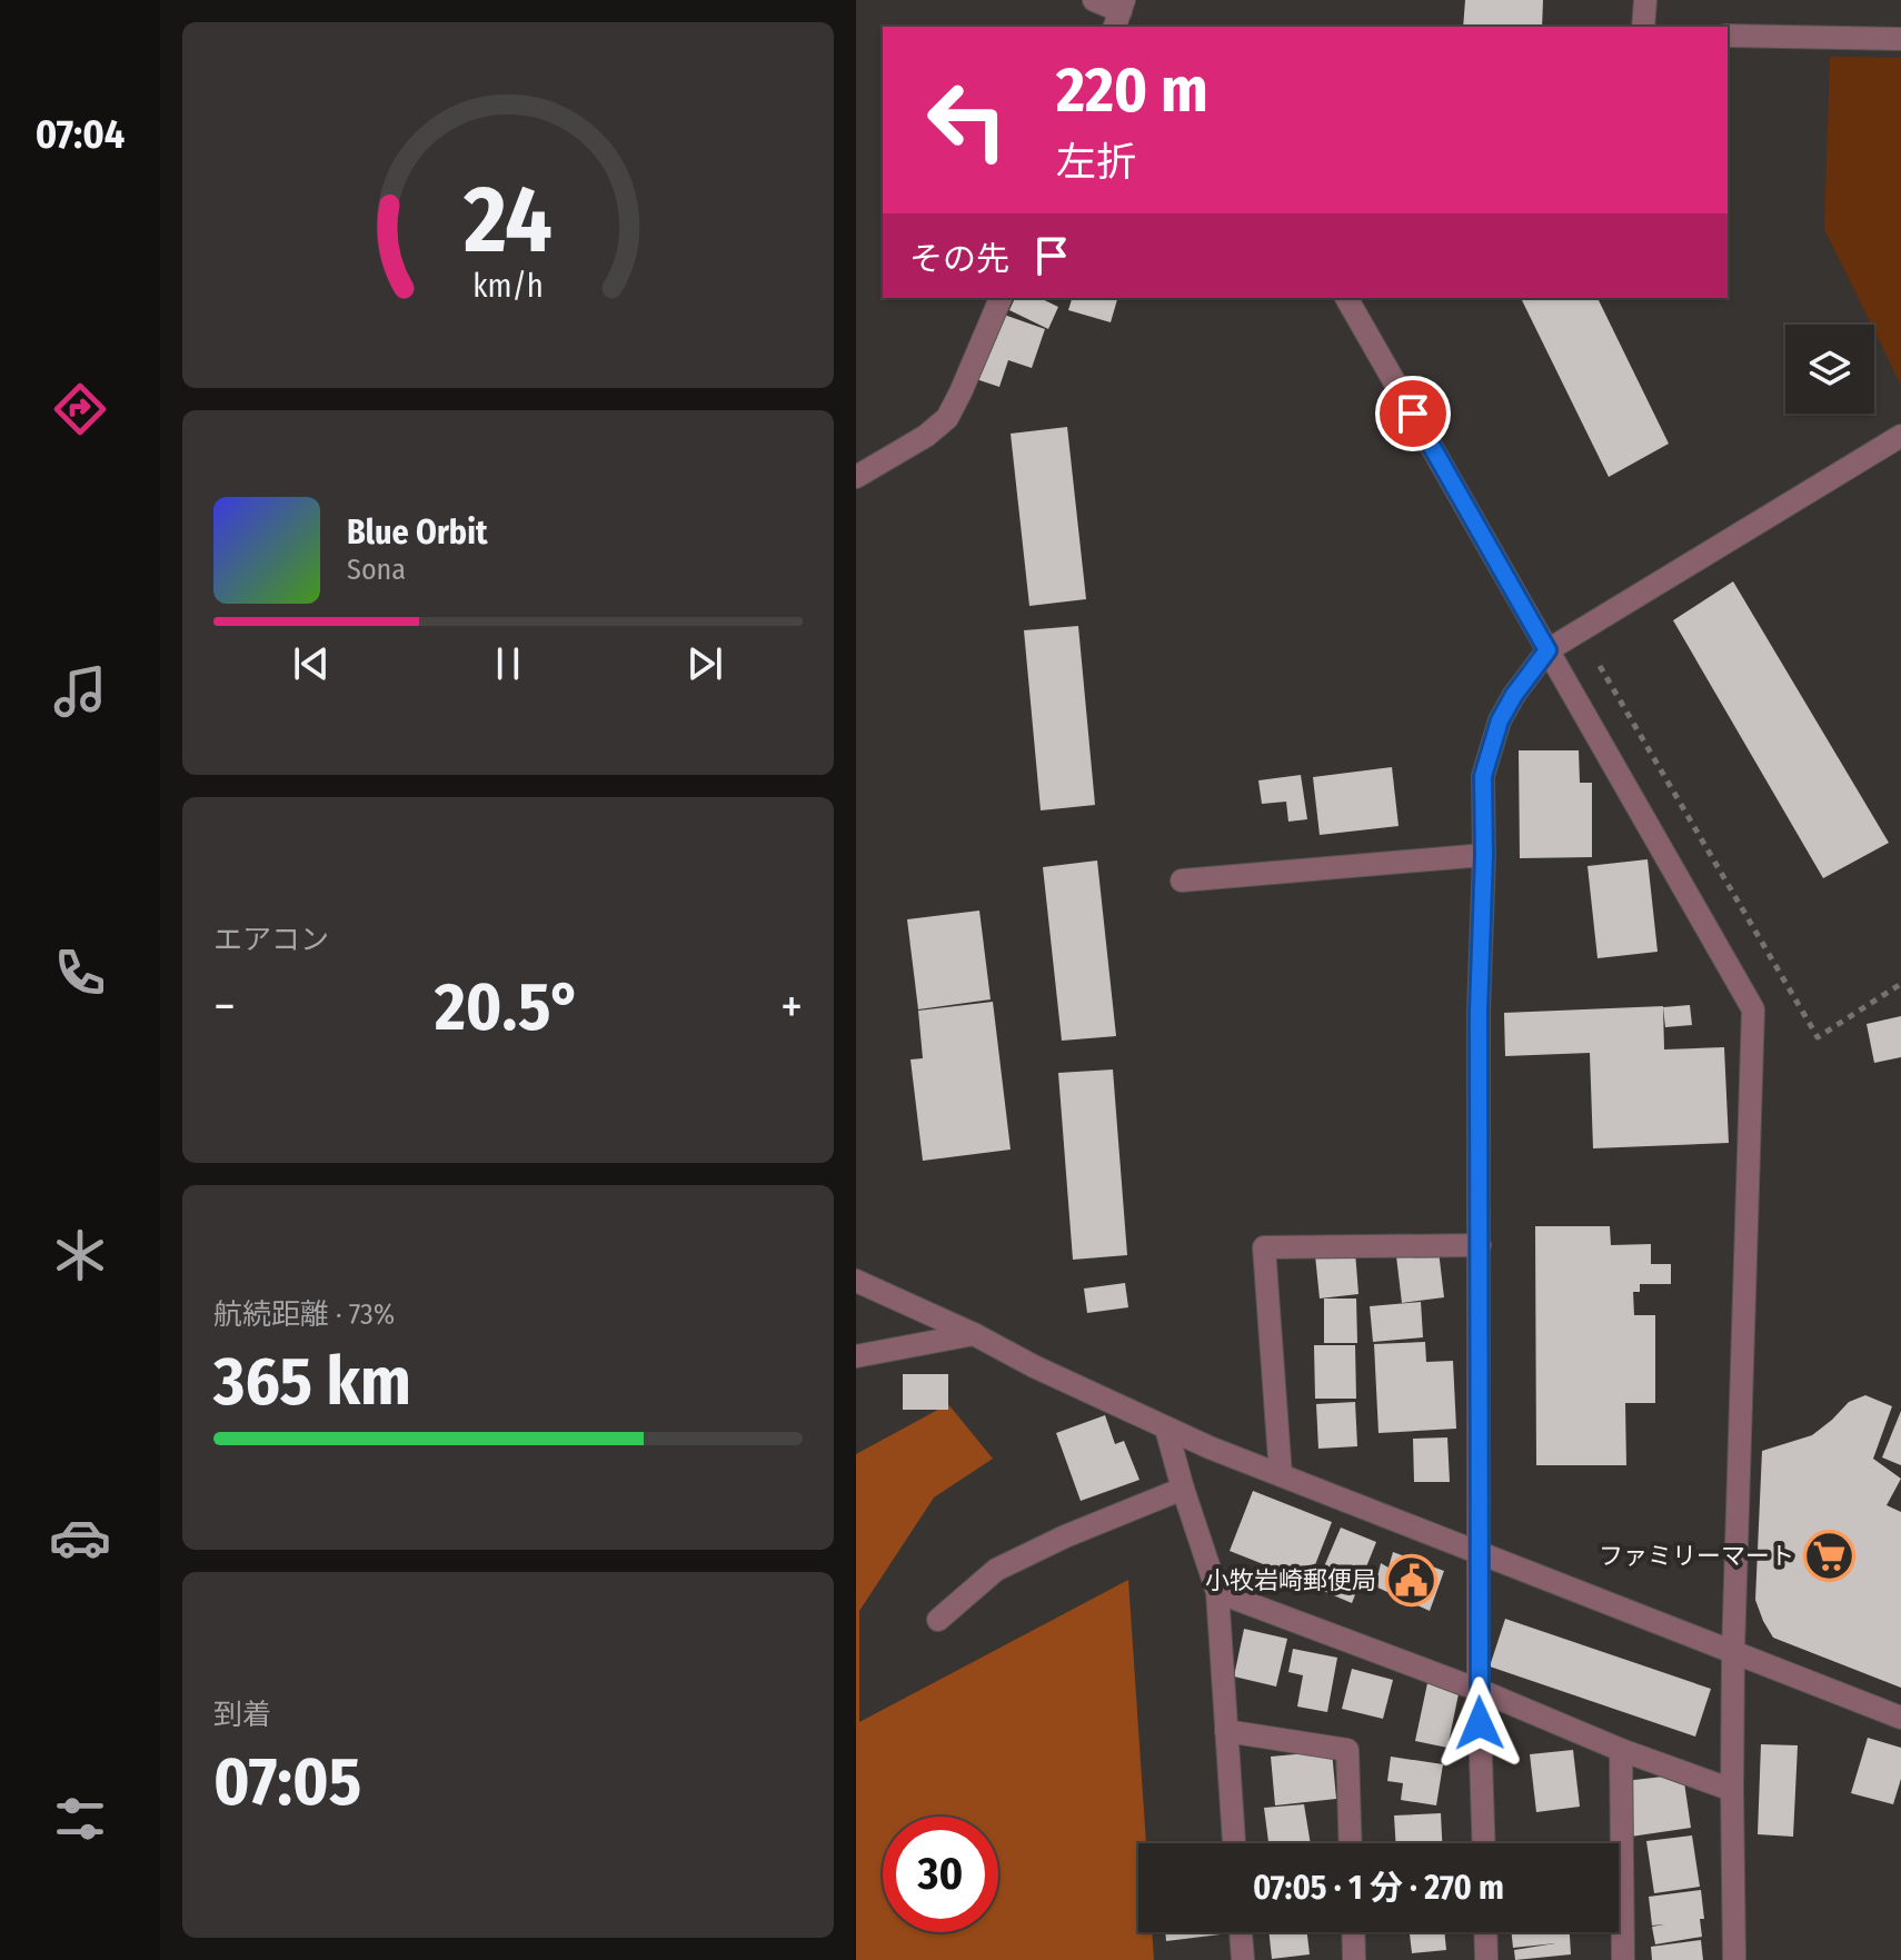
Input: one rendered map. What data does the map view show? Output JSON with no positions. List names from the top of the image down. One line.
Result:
{"places":{"supermarket":["ファミリーマート"],"public building":["小牧岩崎郵便局"]},"page":{"tabs":"07:04","turn":["220 m","左折"],"then":"その先","song":["Blue Orbit","Sona"],"tile":["エアコン",["航続距離 · 73%","365 km"],["到着","07:05"]],"heat":["−","20.5°","+"],"limit":"30","trip":"07:05 · 1 分 · 270 m","gauge":["24","km/h"]}}
